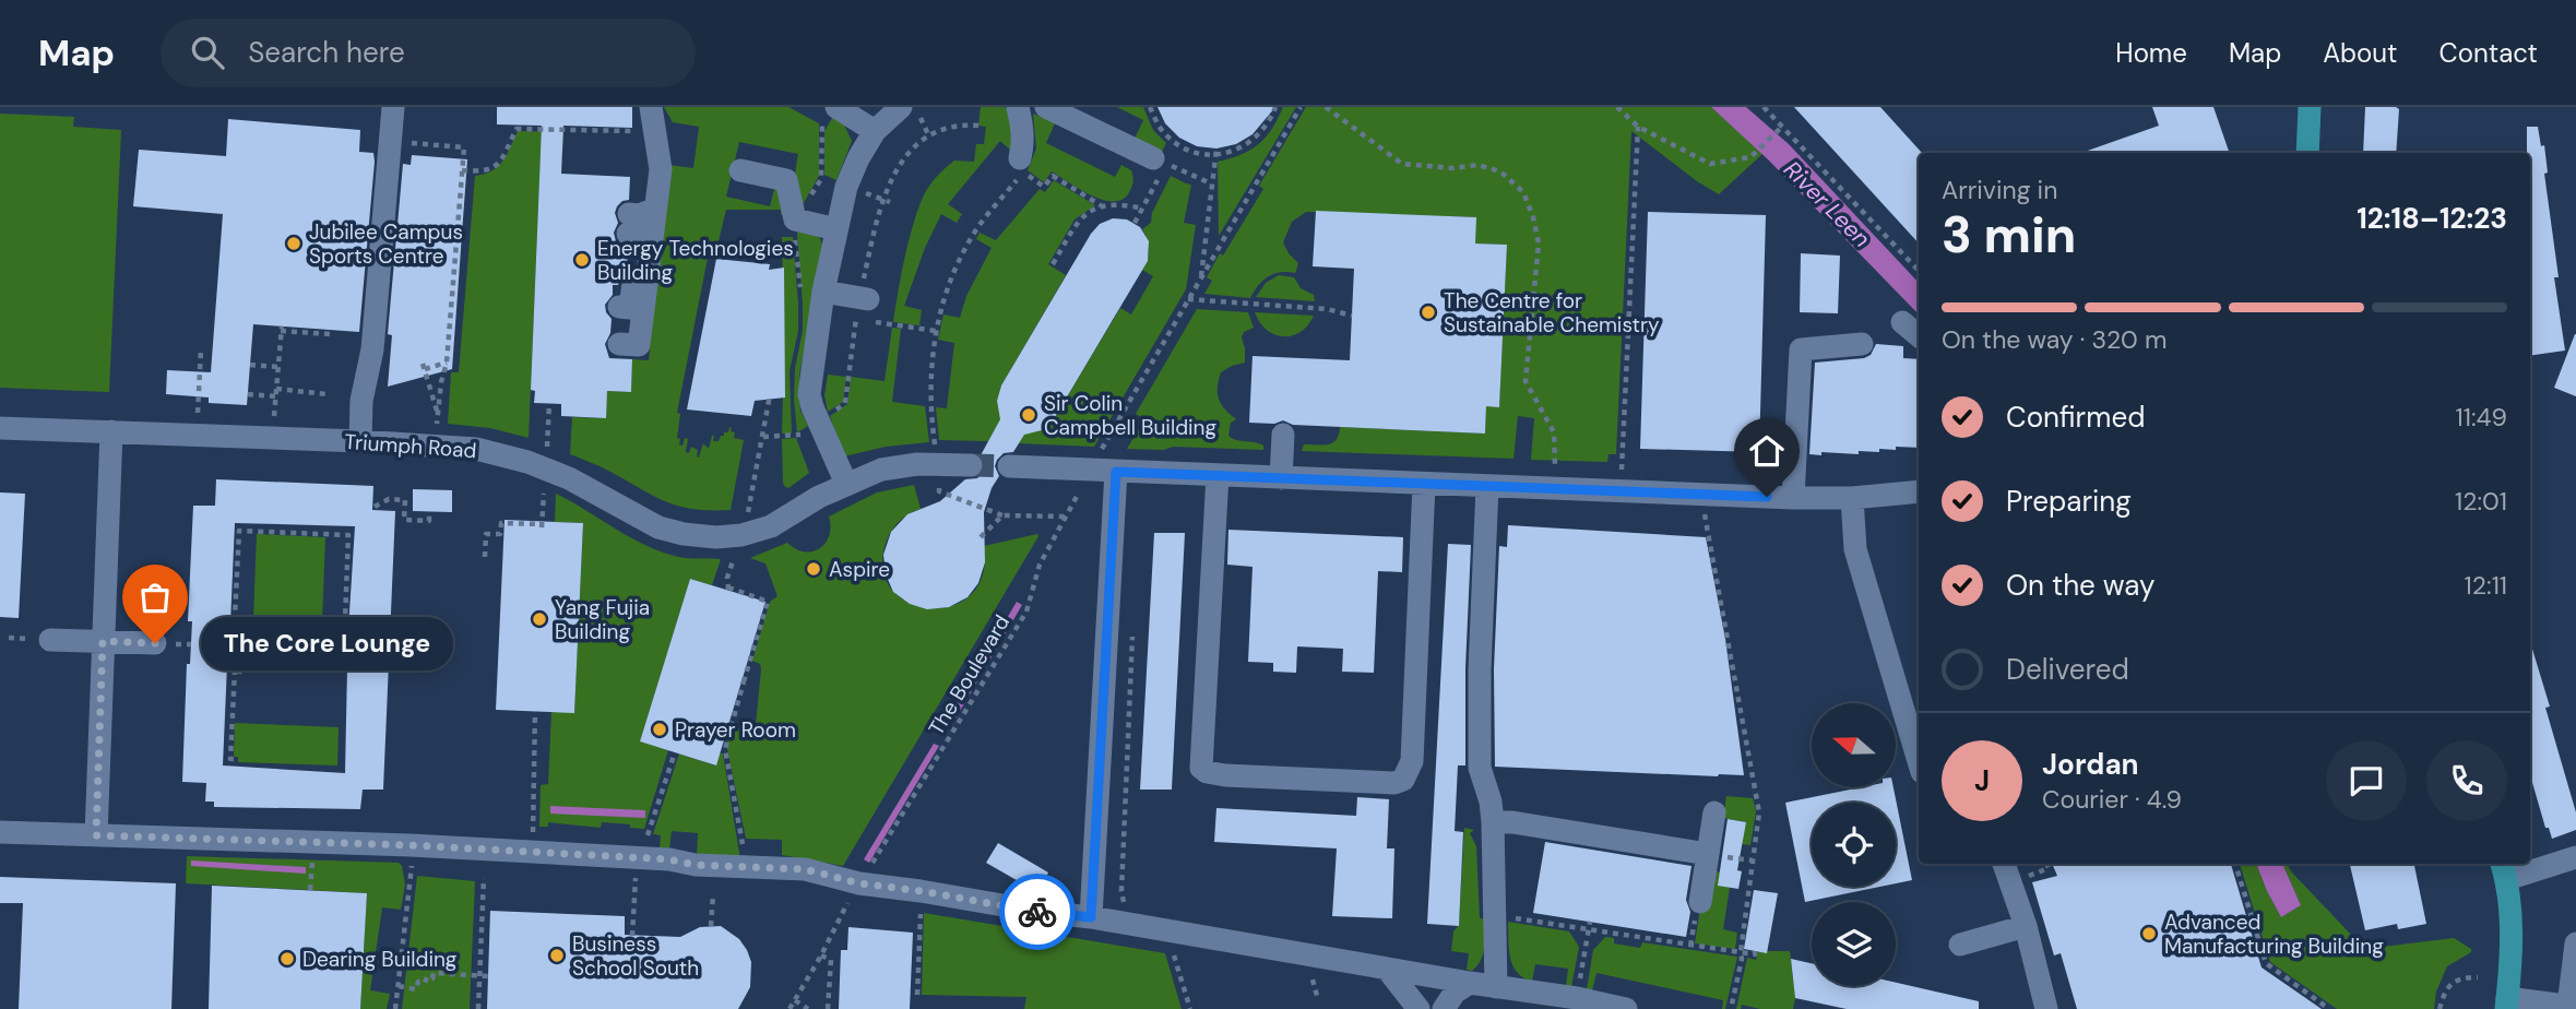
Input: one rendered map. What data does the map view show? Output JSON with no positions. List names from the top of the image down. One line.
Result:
{"streets":{"street":["Triumph Road"],"path":["The Boulevard"]},"water":["River Leen"],"places":["Jubilee Campus Sports Centre","Energy Technologies Building","The Centre for Sustainable Chemistry","Sir Colin Campbell Building","Aspire","Yang Fujia Building","The Core Lounge","Prayer Room","Advanced Manufacturing Building","Business School South","Dearing Building"],"north":"left","page":{"header":"Map","search":"Search here","nav":["Home","Map","About","Contact"],"heading":["3 min","Arriving in","12:18–12:23"],"panel":["Jordan","Courier · 4.9"],"bar":"On the way · 320 m","list":[["Confirmed","11:49"],["Preparing","12:01"],["On the way","12:11"],"Delivered"],"bubble":"The Core Lounge","round":"J"}}
